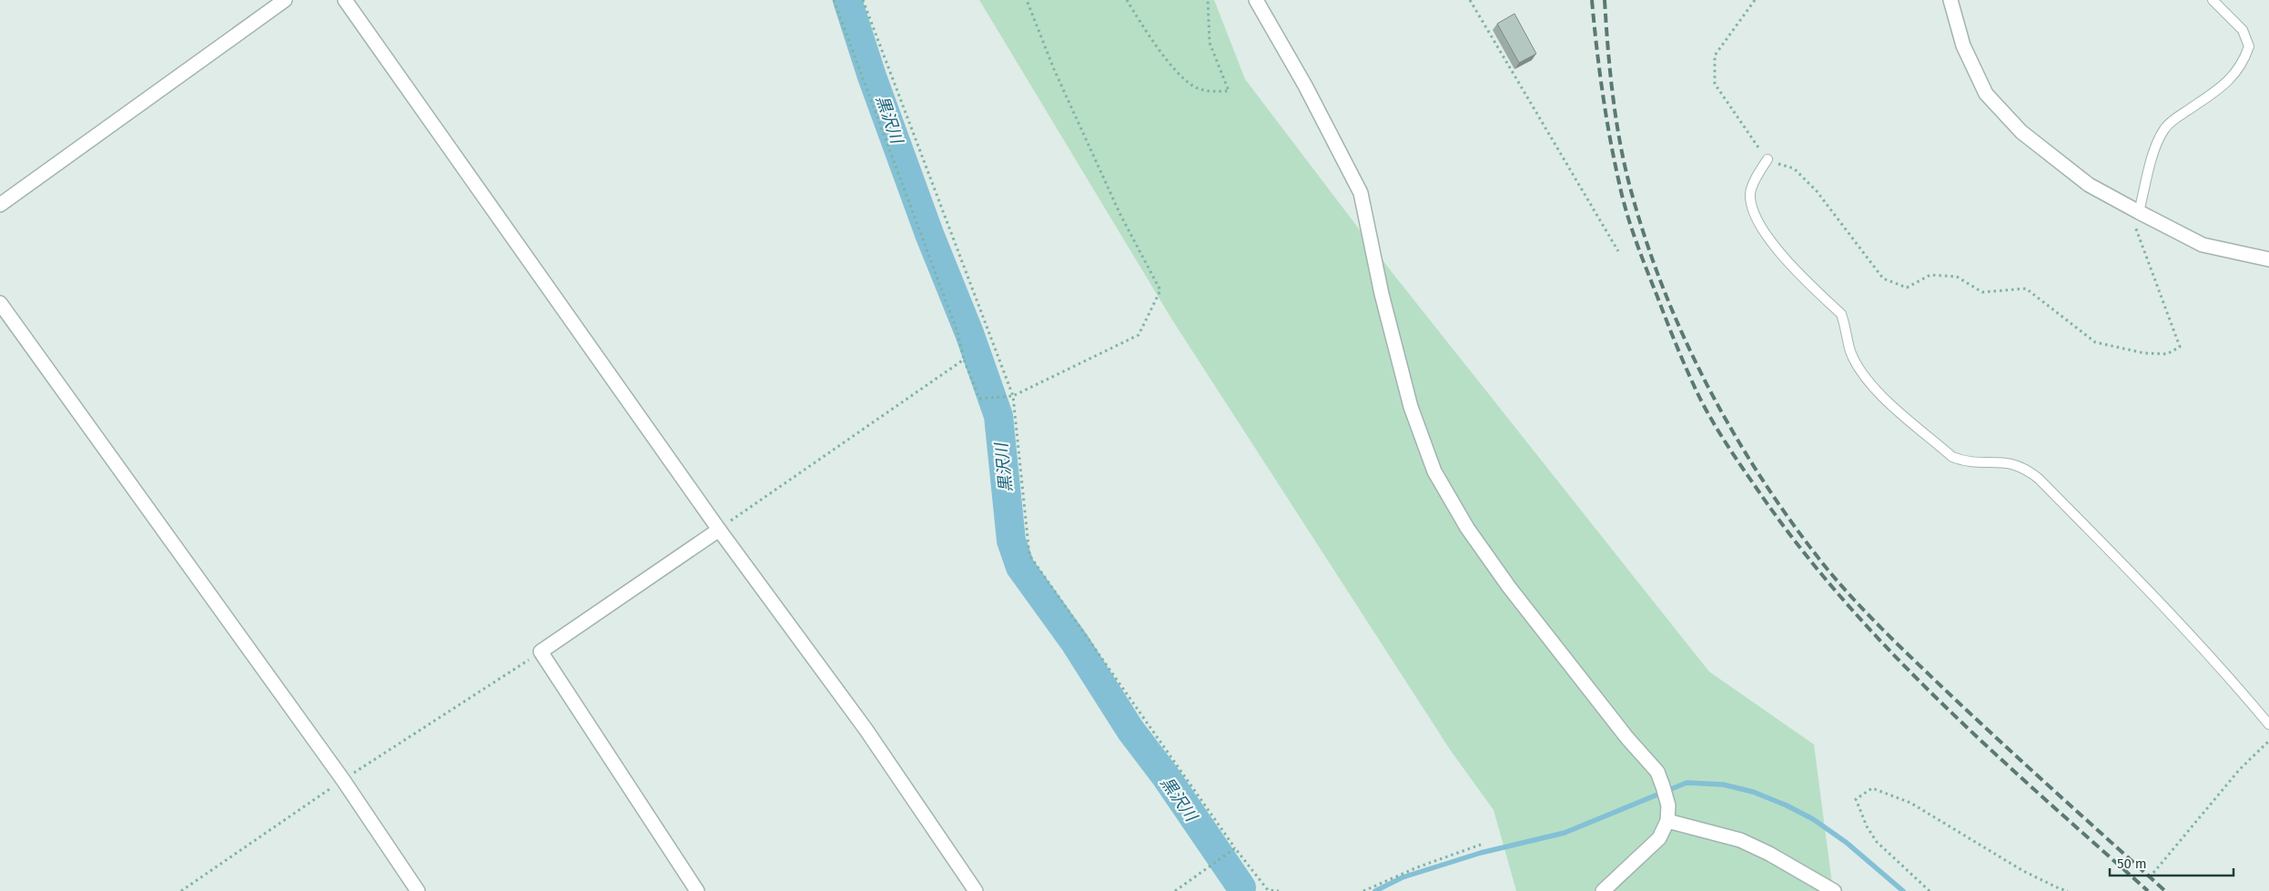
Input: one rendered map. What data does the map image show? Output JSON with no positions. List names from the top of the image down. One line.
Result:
{"water":["黒沢川"],"scale_bar":"50 m"}
